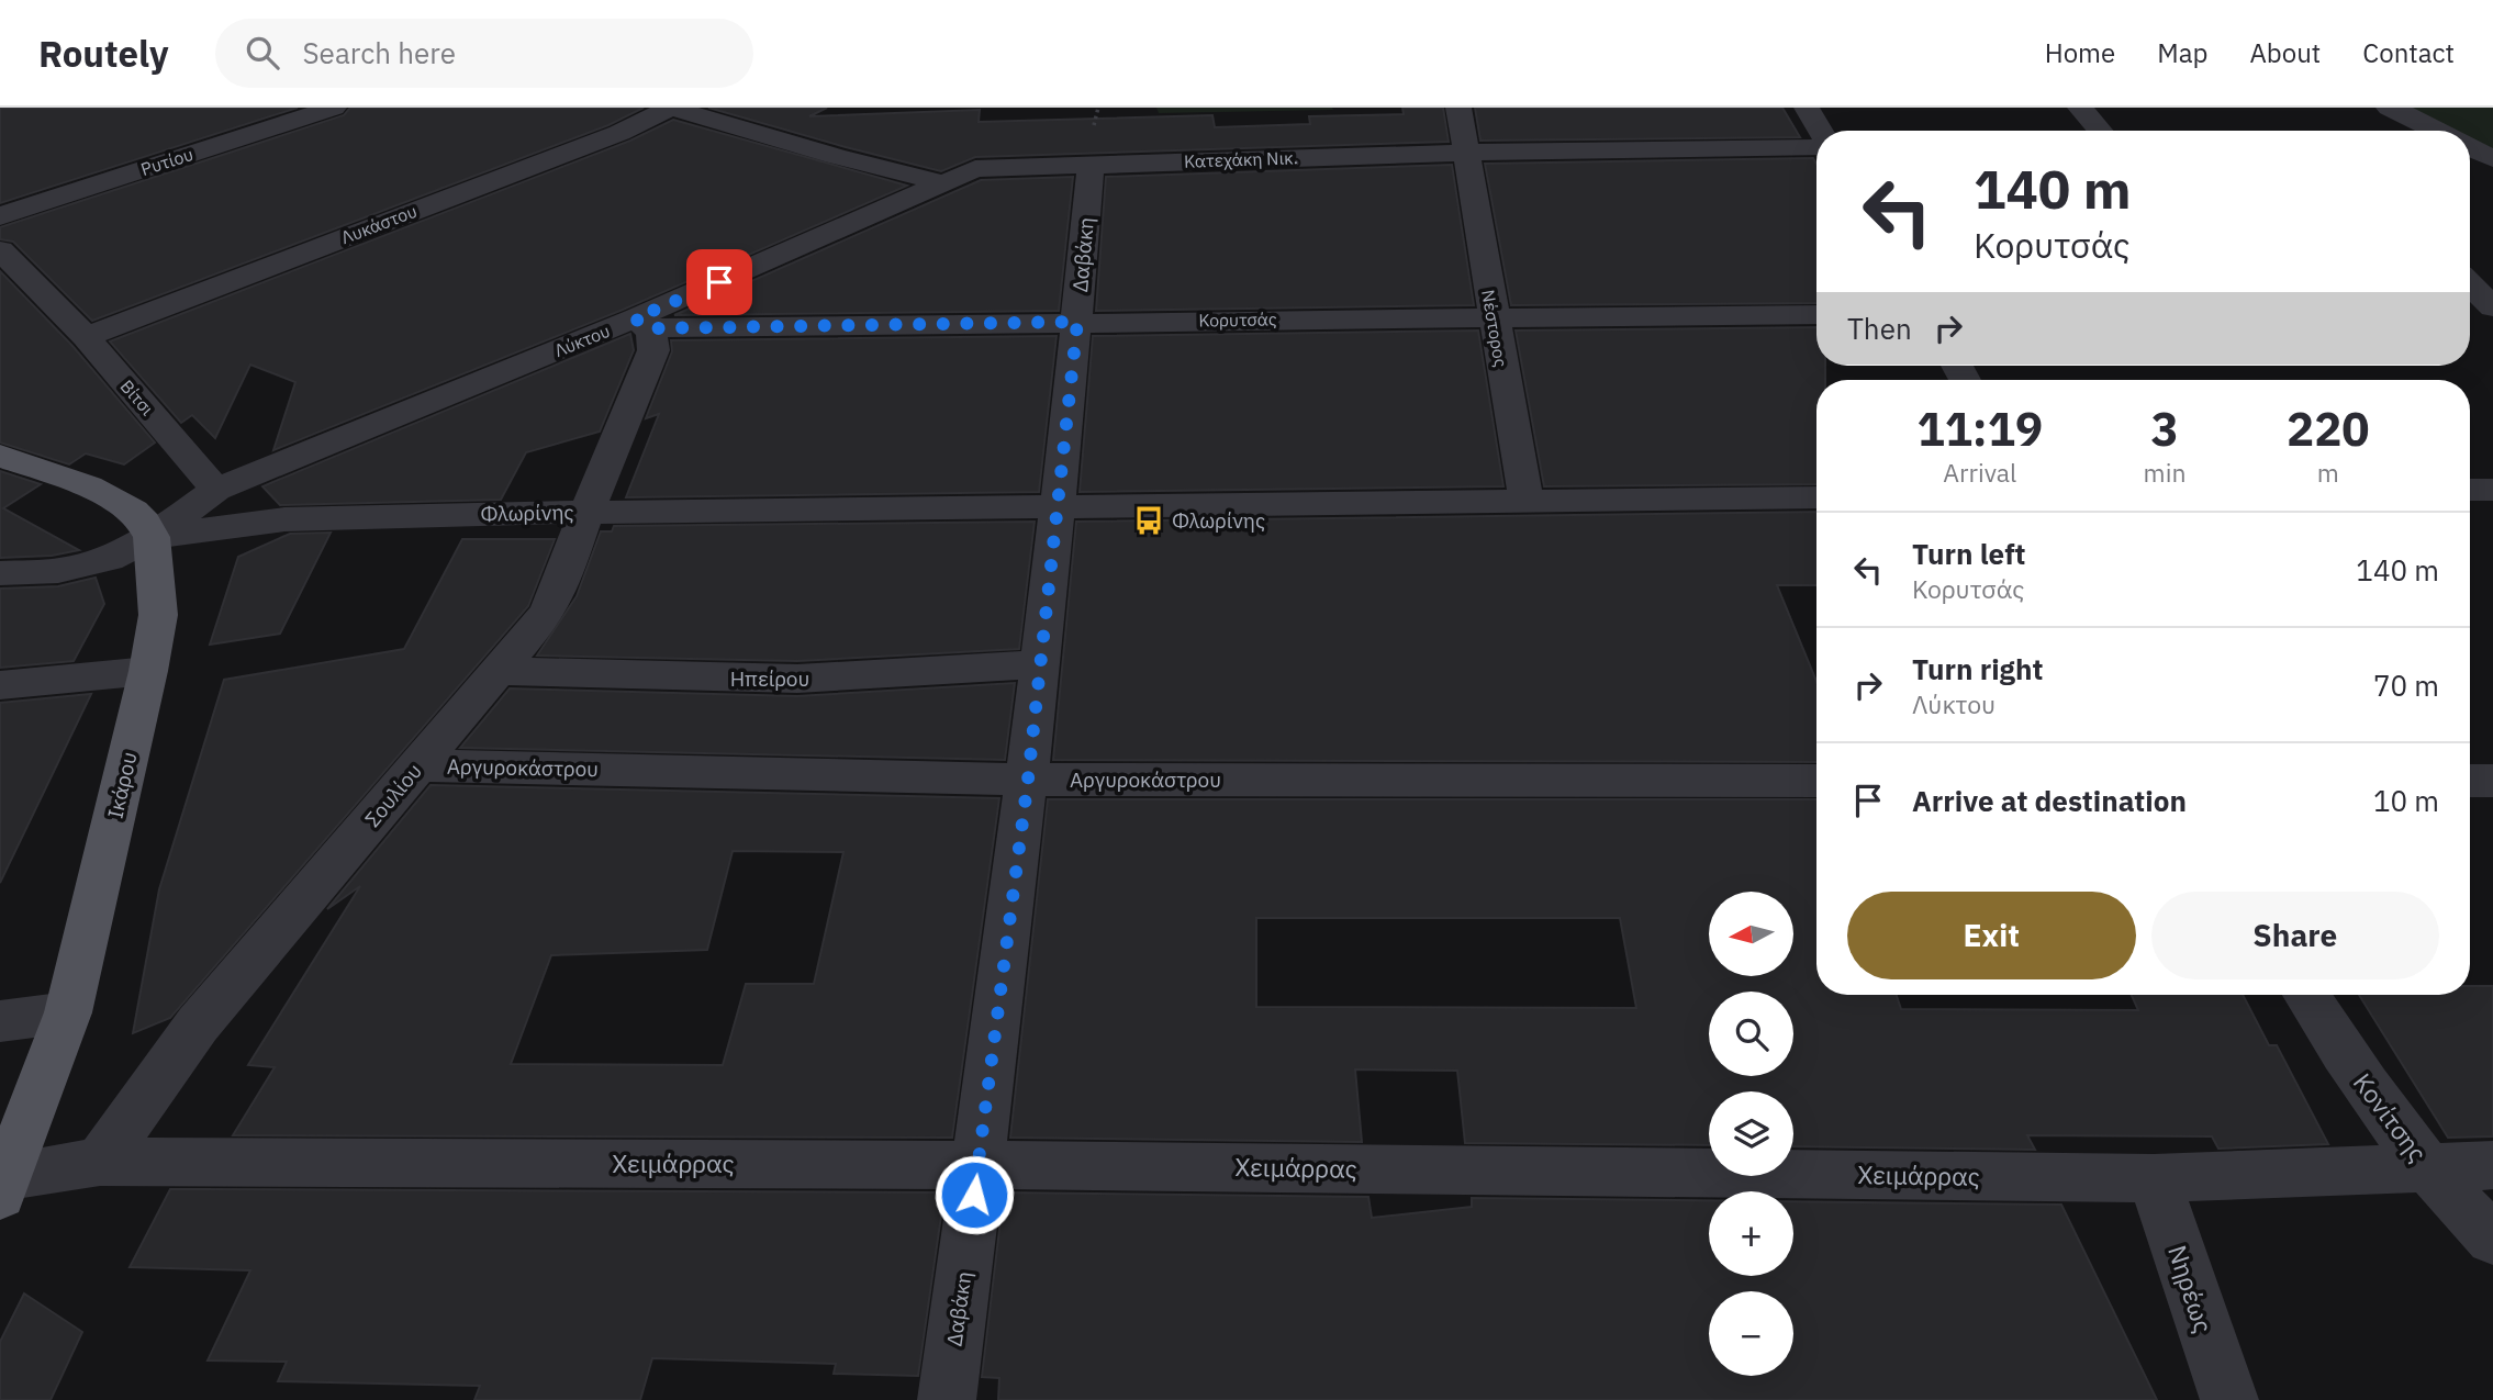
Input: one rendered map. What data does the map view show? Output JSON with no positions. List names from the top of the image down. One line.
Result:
{"streets":{"main road":["Ικάρου"],"street":["Κατεχάκη Νικ.","Ρυτίου","Λυκάστου","Δαβάκη","Κορυτσάς","Νέστορος","Λύκτου","Βίτσι","Φλωρίνης","Ηπείρου","Αργυροκάστρου","Σουλίου","Κονίτσης","Χειμάρρας","Νηρέως"]},"crossings":[["Κατεχάκη Νικ.","Δαβάκη"],["Κατεχάκη Νικ.","Νέστορος"],["Κατεχάκη Νικ.","Λύκτου"],["Λυκάστου","Βίτσι"],["Δαβάκη","Κορυτσάς"],["Δαβάκη","Φλωρίνης"],["Δαβάκη","Ηπείρου"],["Δαβάκη","Αργυροκάστρου"],["Δαβάκη","Χειμάρρας"],["Κορυτσάς","Νέστορος"],["Κορυτσάς","Λύκτου"],["Κορυτσάς","Σουλίου"],["Νέστορος","Φλωρίνης"],["Λύκτου","Βίτσι"],["Λύκτου","Σουλίου"],["Φλωρίνης","Ικάρου"],["Φλωρίνης","Σουλίου"],["Ηπείρου","Σουλίου"],["Αργυροκάστρου","Σουλίου"],["Ικάρου","Χειμάρρας"],["Σουλίου","Χειμάρρας"],["Κονίτσης","Χειμάρρας"],["Χειμάρρας","Νηρέως"]],"places":{"bus stop":["Φλωρίνης"]},"north":"left","page":{"header":"Routely","search":"Search here","nav":["Home","Map","About","Contact"],"turn":["140 m","Κορυτσάς"],"then":"Then","eta":["11:19","Arrival","3","min","220","m"],"list":[{"name":"Turn left","note":"Κορυτσάς","value":"140 m"},{"name":"Turn right","note":"Λύκτου","value":"70 m"},{"name":"Arrive at destination","value":"10 m"}],"buttons":["Exit","Share"],"map_buttons":["+","−"]}}
